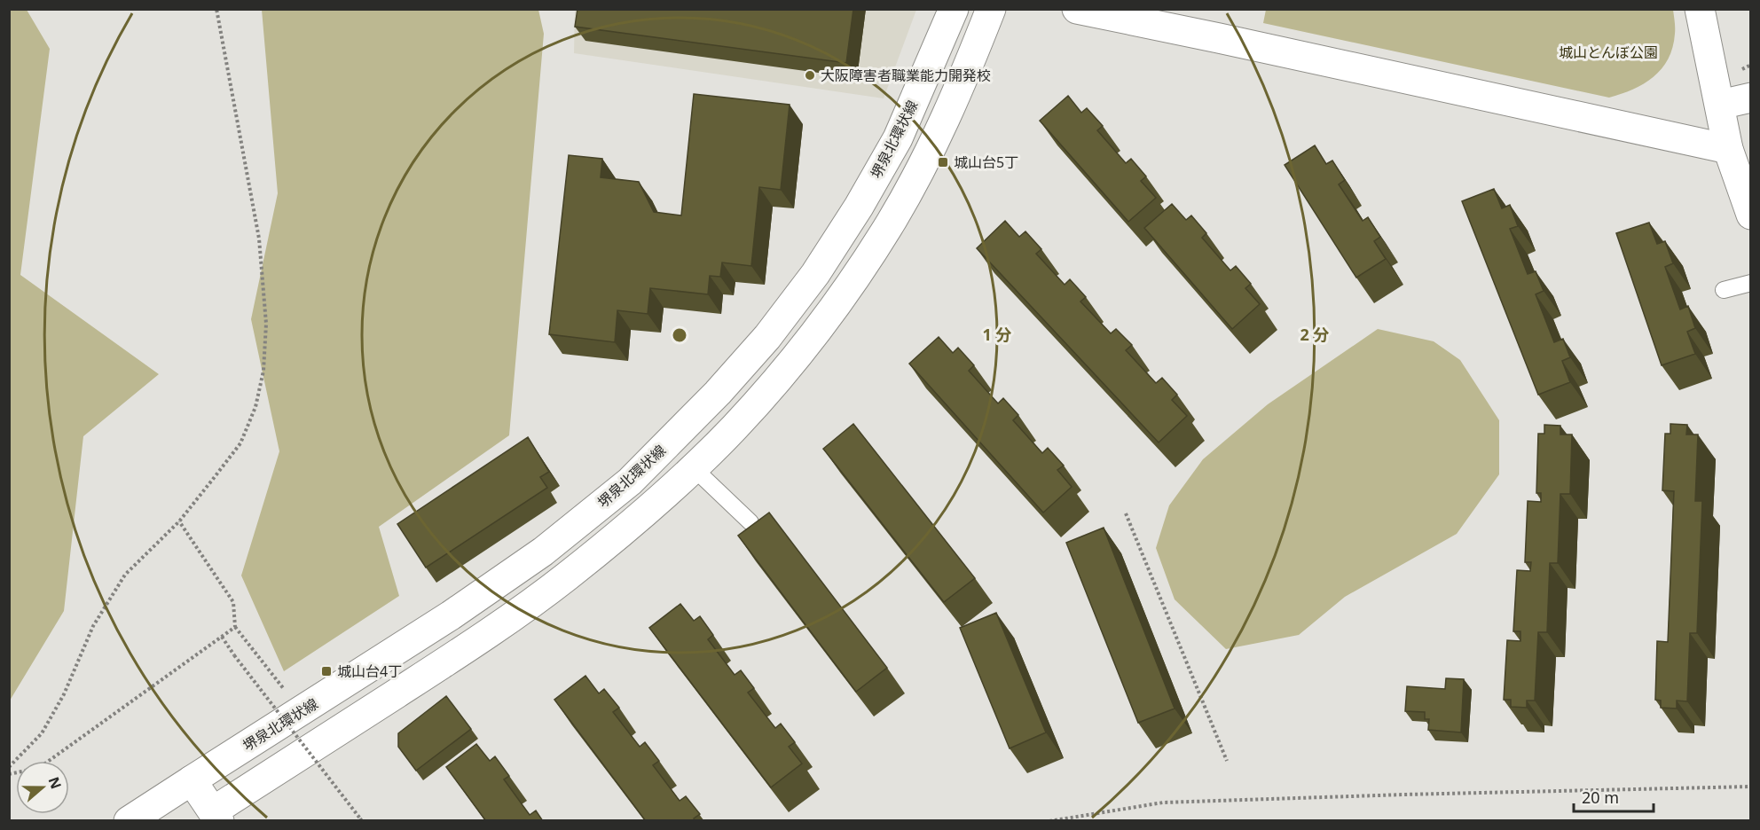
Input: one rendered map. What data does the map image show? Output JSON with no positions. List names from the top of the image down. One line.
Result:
{"streets":{"main road":["堺泉北環状線"]},"parks":["城山とんぼ公園"],"places":{"other":["大阪障害者職業能力開発校"],"transit":["城山台5丁","城山台4丁"]},"scale_bar":"20 m","north":"right","rings":["1 分","2 分"]}
